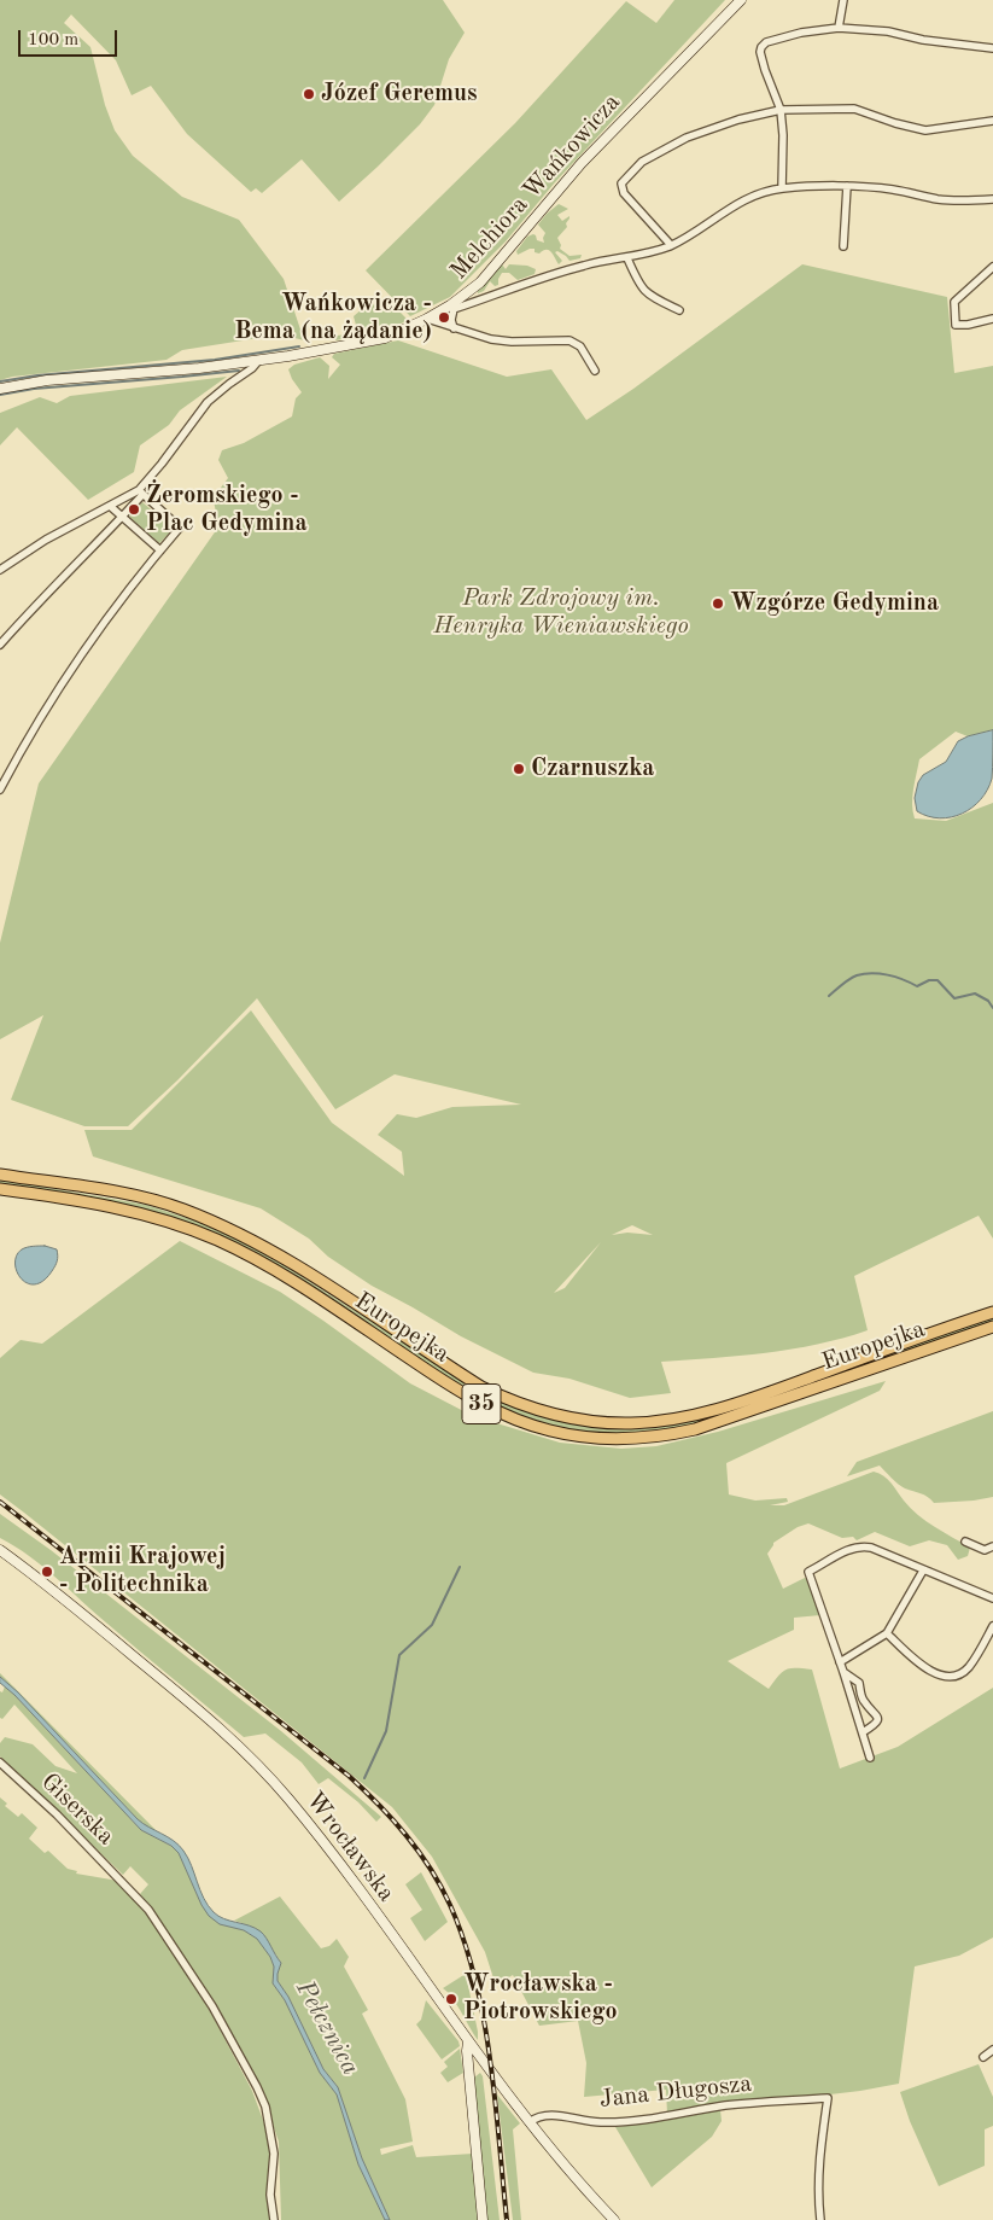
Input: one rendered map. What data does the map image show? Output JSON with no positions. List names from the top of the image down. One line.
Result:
{"streets":{"main road":["Europejka","35"],"street":["Melchiora Wańkowicza","Giserska","Wrocławska","Jana Długosza"]},"crossings":[["Wrocławska","Jana Długosza"]],"water":["Pełcznica"],"parks":["Park Zdrojowy im. Henryka Wieniawskiego"],"places":["Józef Geremus","Wańkowicza - Bema (na żądanie)","Żeromskiego - Plac Gedymina","Wzgórze Gedymina","Czarnuszka","Armii Krajowej - Politechnika","Wrocławska - Piotrowskiego"],"scale_bar":"100 m"}
